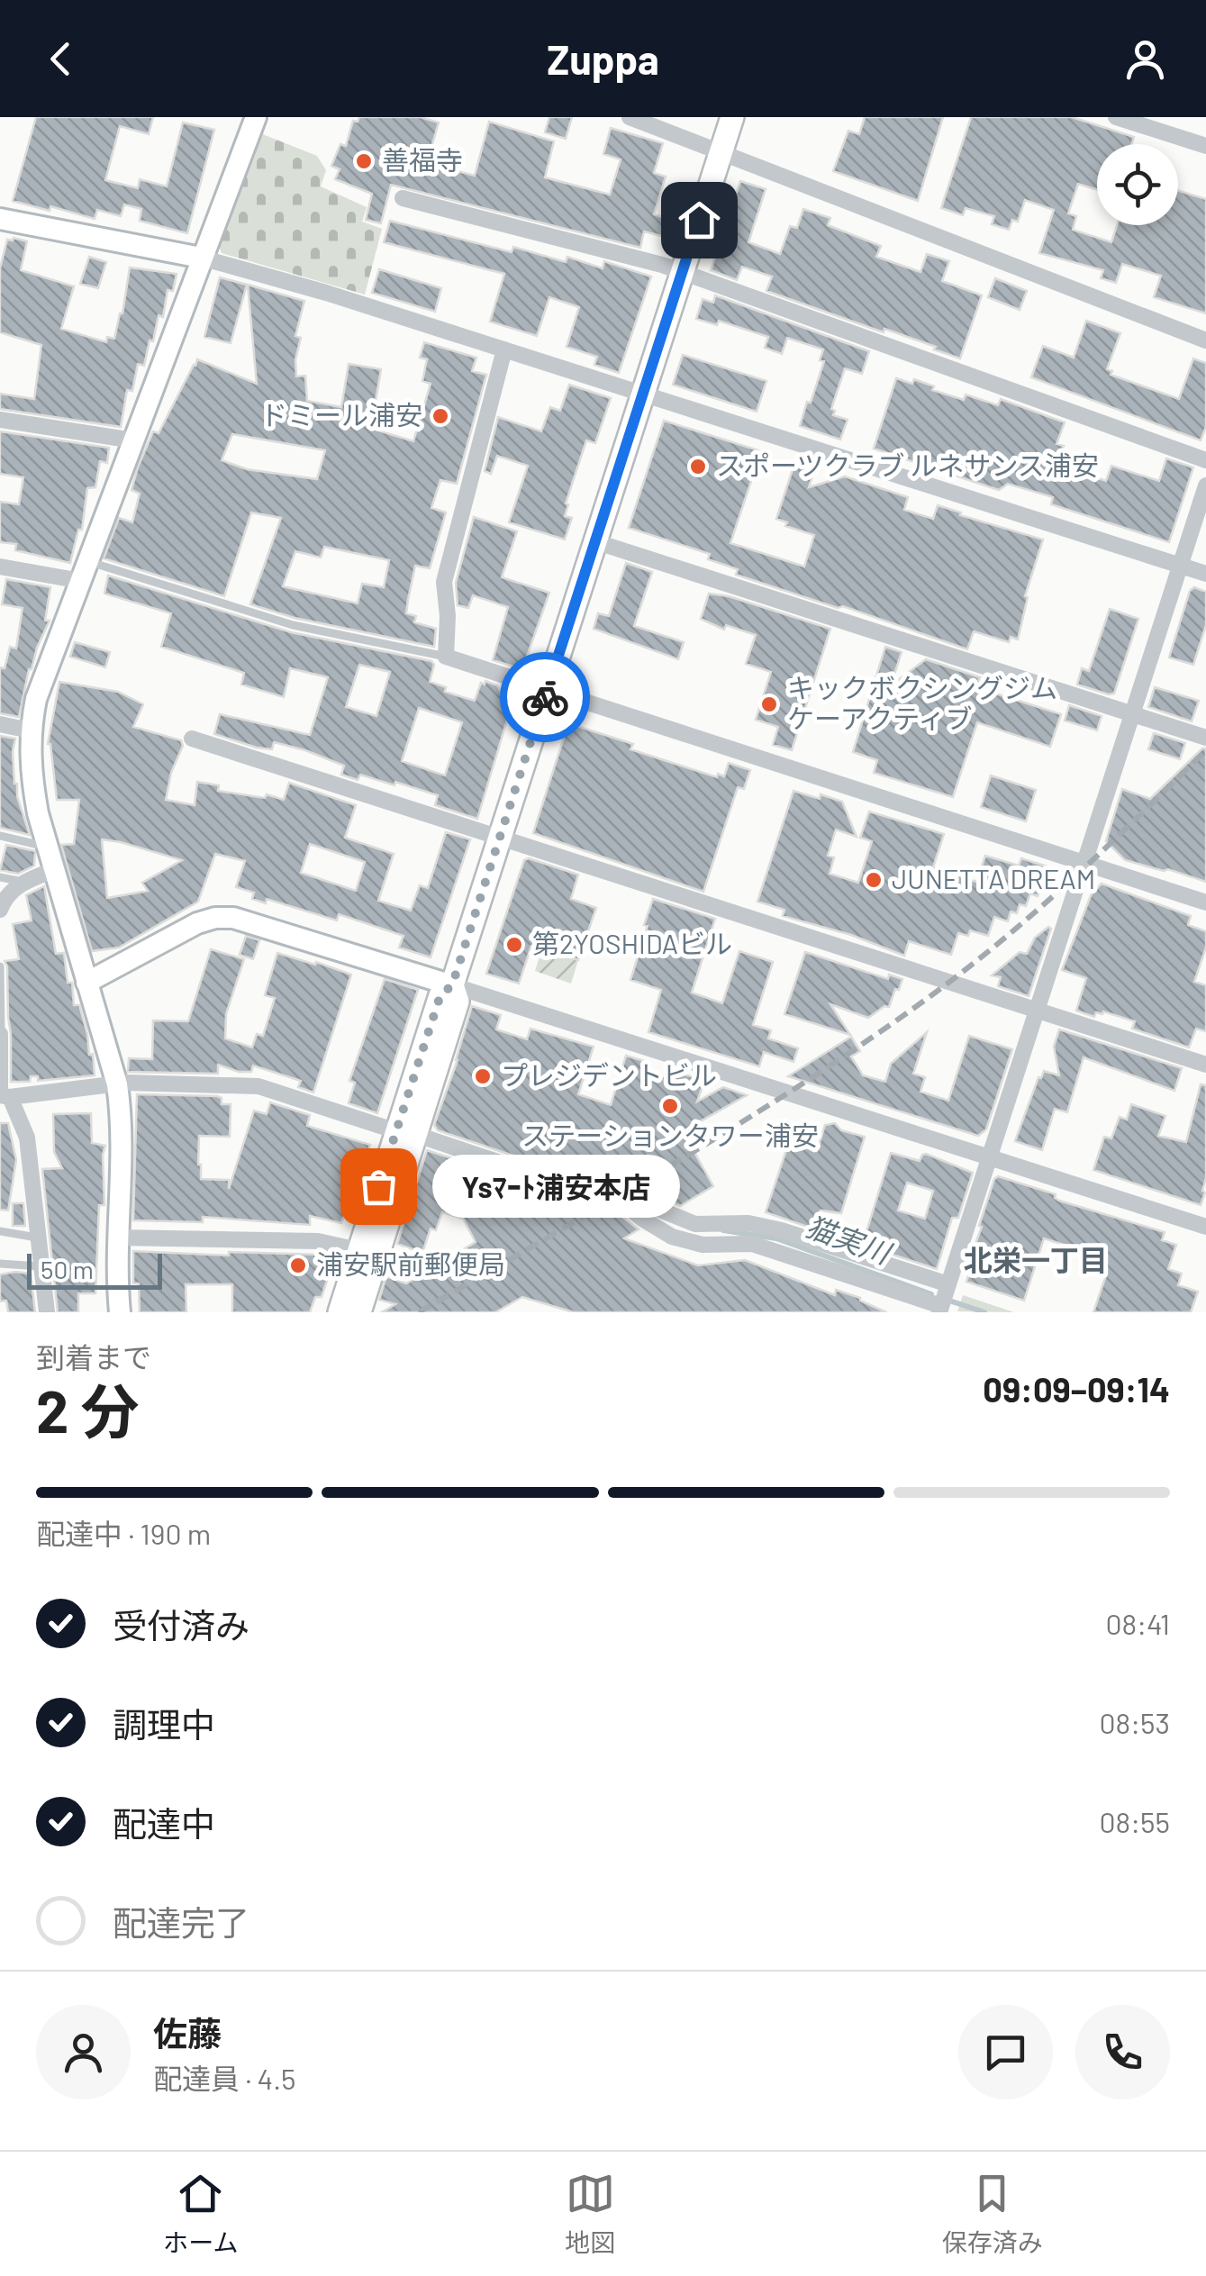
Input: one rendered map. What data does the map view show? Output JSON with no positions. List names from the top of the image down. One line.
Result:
{"districts":["北栄一丁目"],"water":["猫実川"],"places":["善福寺","ドミール浦安","スポーツクラブ ルネサンス浦安","キックボクシングジム ケーアクティブ","JUNETTA DREAM","第2YOSHIDAビル","プレジデントビル","ステーションタワー浦安","Ysﾏｰﾄ浦安本店","浦安駅前郵便局"],"scale_bar":"50 m","page":{"header":"Zuppa","bubble":"Ysﾏｰﾄ浦安本店","scale":"50 m","heading":["2 分","到着まで","09:09–09:14"],"panel":["佐藤","配達員 · 4.5"],"bar":"配達中 · 190 m","list":[["受付済み","08:41"],["調理中","08:53"],["配達中","08:55"],"配達完了"],"tabs":["ホーム","地図","保存済み"]}}
